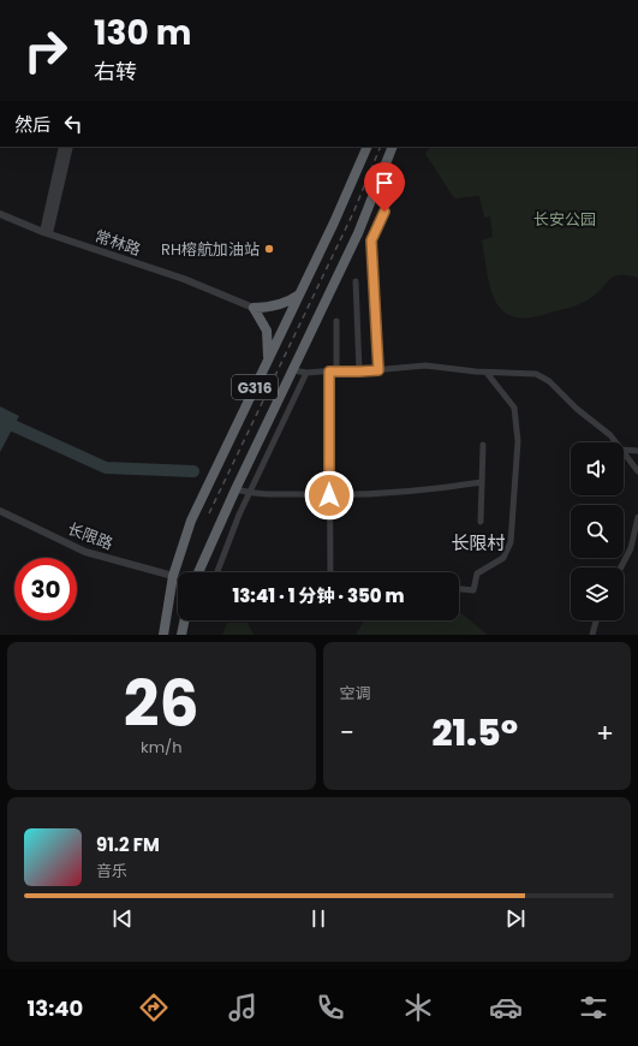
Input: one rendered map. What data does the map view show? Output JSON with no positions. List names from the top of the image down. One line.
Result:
{"streets":{"highway":["G316"],"street":["常林路","长限路"]},"crossings":[["G316","长限路"]],"districts":["长限村"],"parks":["长安公园"],"places":["RH榕航加油站"],"page":{"turn":["130 m","右转"],"then":"然后","limit":"30","trip":"13:41 · 1 分钟 · 350 m","tile":[["26","km/h"],"空调"],"heat":["−","21.5°","+"],"song":["91.2 FM","音乐"],"tabs":"13:40"}}
